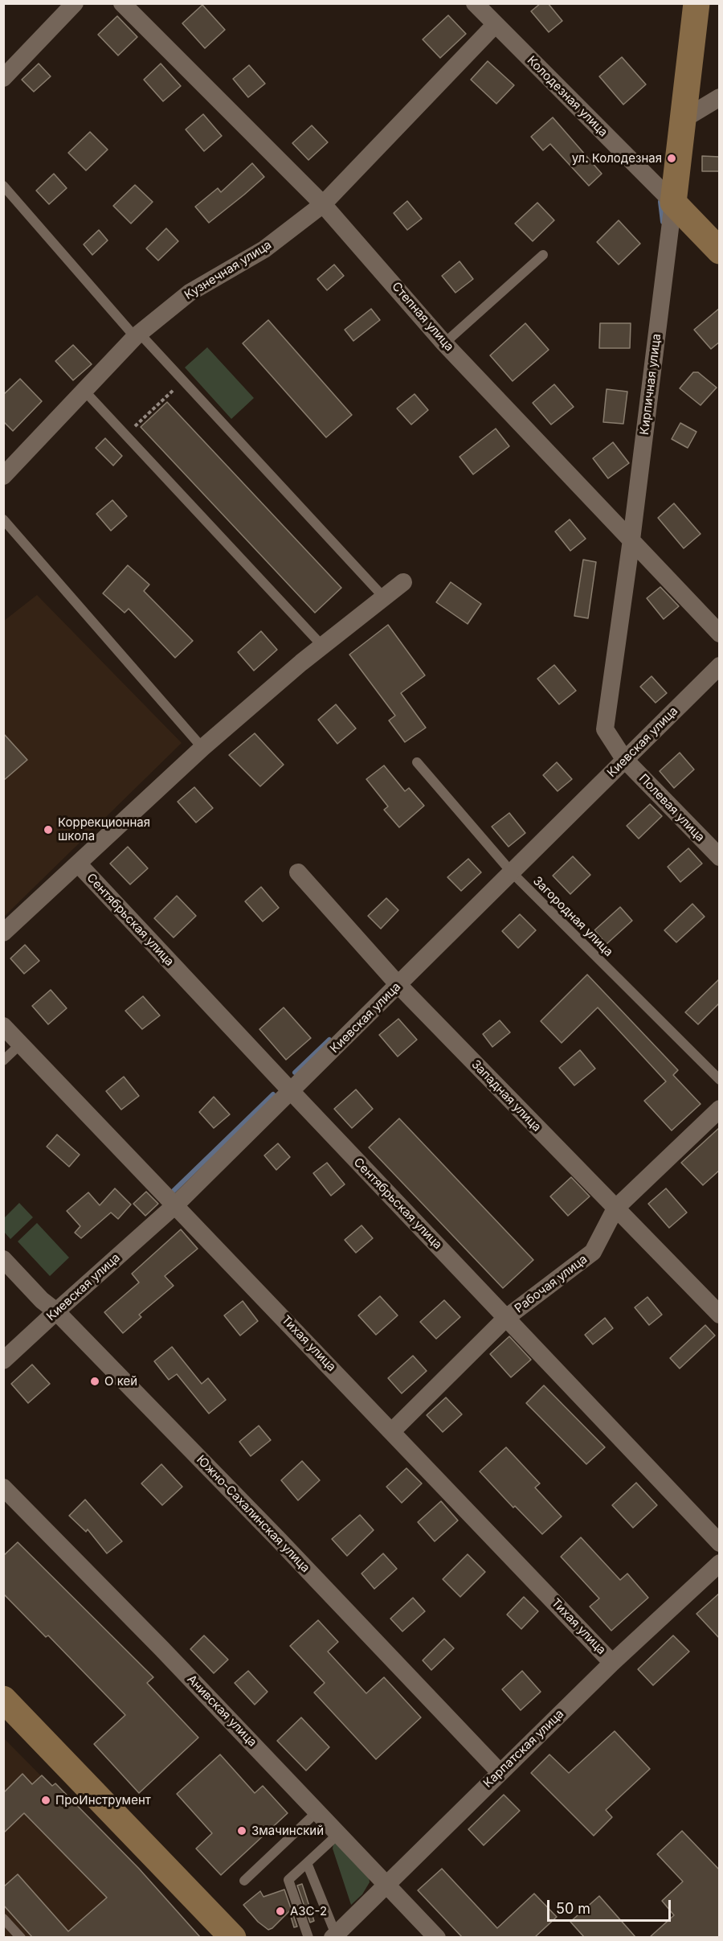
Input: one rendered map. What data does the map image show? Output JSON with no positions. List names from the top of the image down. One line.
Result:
{"streets":{"main road":["Колодезная улица","Кирпичная улица"],"street":["Кузнечная улица","Степная улица","Киевская улица","Полевая улица","Сентябрьская улица","Западная улица","Рабочая улица","Тихая улица","Южно-Сахалинская улица","Анивская улица","Карпатская улица"],"lane":["Загородная улица"]},"crossings":[["Колодезная улица","Кузнечная улица"],["Колодезная улица","Кирпичная улица"],["Кузнечная улица","Степная улица"],["Степная улица","Кирпичная улица"],["Кирпичная улица","Киевская улица"],["Кирпичная улица","Полевая улица"],["Киевская улица","Полевая улица"],["Киевская улица","Загородная улица"],["Киевская улица","Сентябрьская улица"],["Киевская улица","Западная улица"],["Киевская улица","Тихая улица"],["Киевская улица","Южно-Сахалинская улица"],["Сентябрьская улица","Рабочая улица"],["Западная улица","Рабочая улица"],["Рабочая улица","Тихая улица"],["Тихая улица","Карпатская улица"],["Южно-Сахалинская улица","Карпатская улица"],["Анивская улица","Карпатская улица"]],"places":["ул. Колодезная","Коррекционная школа","О кей","ПроИнструмент","Змачинский","АЗС-2"],"scale_bar":"50 m"}
